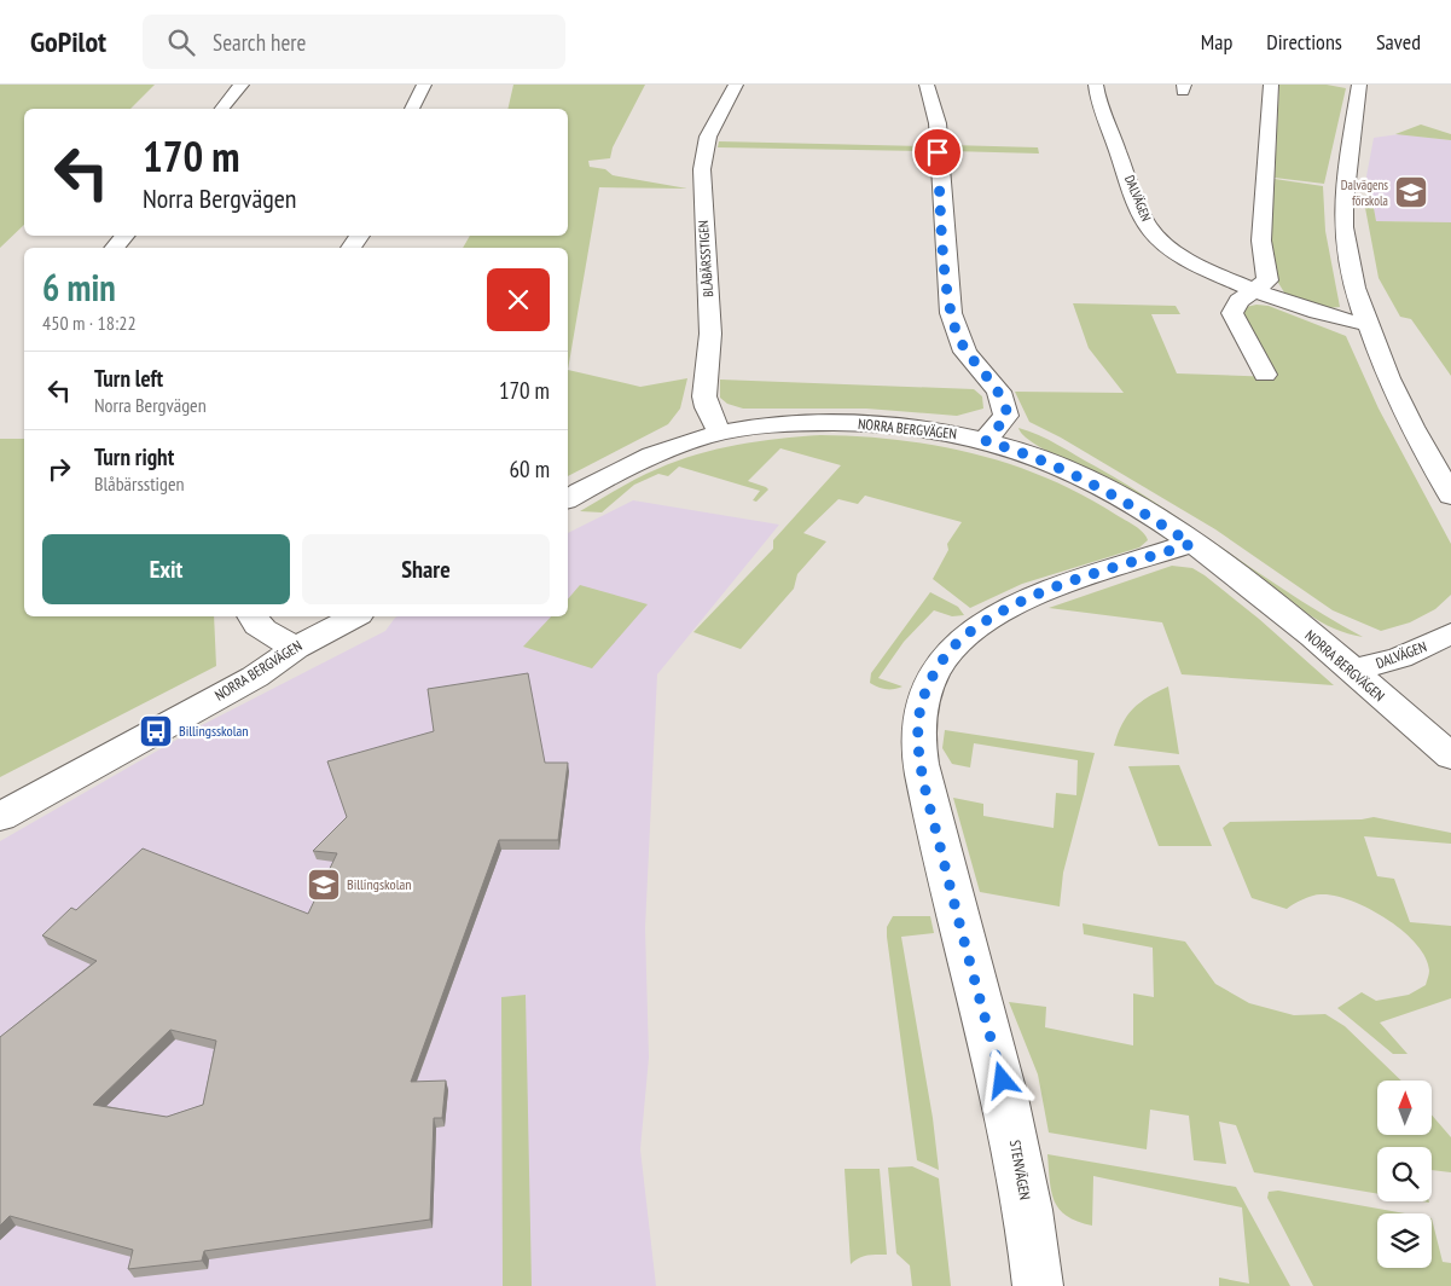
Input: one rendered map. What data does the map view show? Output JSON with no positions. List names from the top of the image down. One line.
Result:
{"streets":{"street":["DALVÄGEN","BLÅBÄRSSTIGEN","NORRA BERGVÄGEN","STENVÄGEN"]},"crossings":[["DALVÄGEN","NORRA BERGVÄGEN"],["BLÅBÄRSSTIGEN","NORRA BERGVÄGEN"],["NORRA BERGVÄGEN","STENVÄGEN"]],"places":{"school or university":["Dalvägens förskola","Billingskolan"],"bus stop":["Billingsskolan"]},"north":"top","page":{"header":"GoPilot","search":"Search here","nav":["Map","Directions","Saved"],"turn":["170 m","Norra Bergvägen"],"heading":["6 min","450 m · 18:22"],"list":[{"name":"Turn left","note":"Norra Bergvägen","value":"170 m"},{"name":"Turn right","note":"Blåbärsstigen","value":"60 m"}],"buttons":["Exit","Share"]}}
